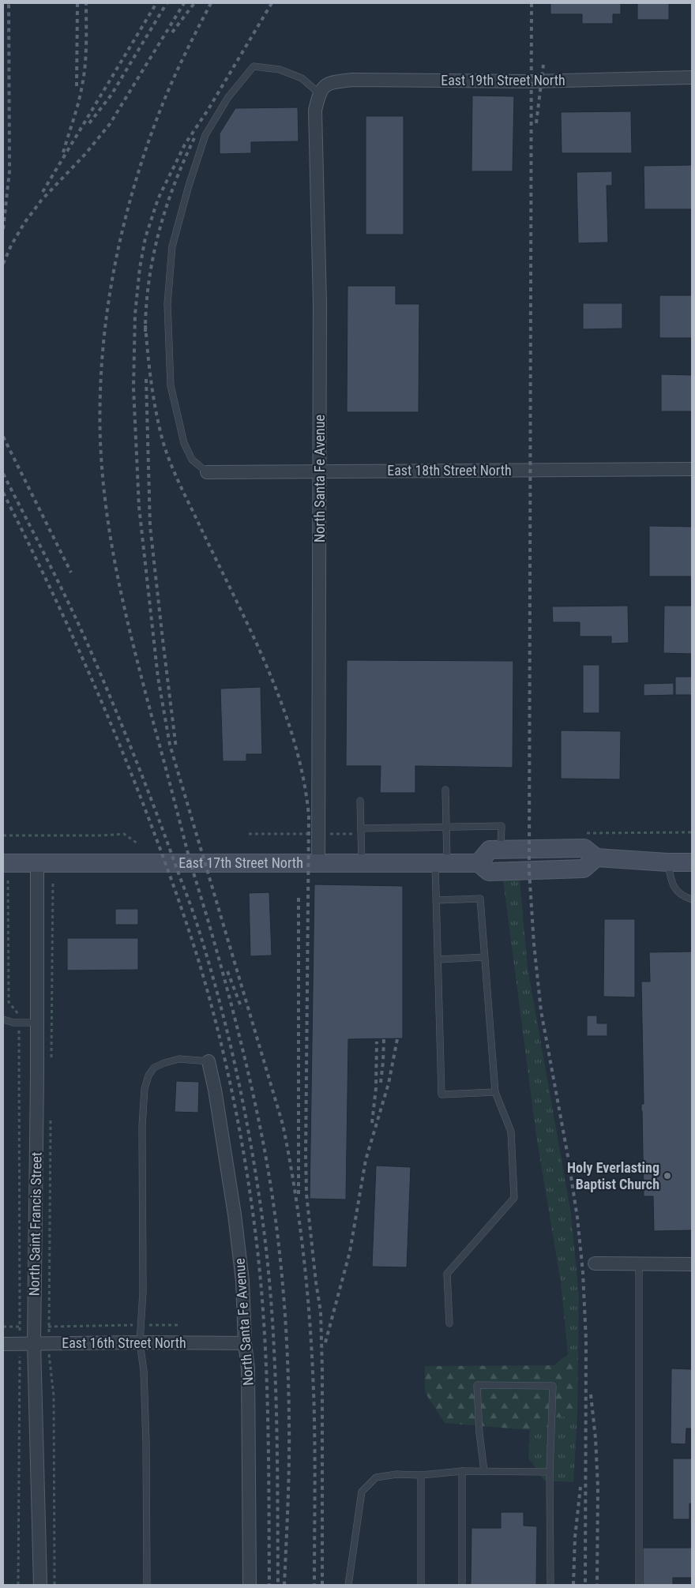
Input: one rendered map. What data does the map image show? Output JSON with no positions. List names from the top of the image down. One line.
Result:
{"streets":{"street":["East 19th Street North","East 18th Street North","North Santa Fe Avenue","East 17th Street North","North Saint Francis Street","East 16th Street North"]},"crossings":[["East 19th Street North","North Santa Fe Avenue"],["East 18th Street North","North Santa Fe Avenue"],["North Santa Fe Avenue","East 17th Street North"],["North Santa Fe Avenue","East 16th Street North"],["East 17th Street North","North Saint Francis Street"],["North Saint Francis Street","East 16th Street North"]],"places":["Holy Everlasting Baptist Church"]}
